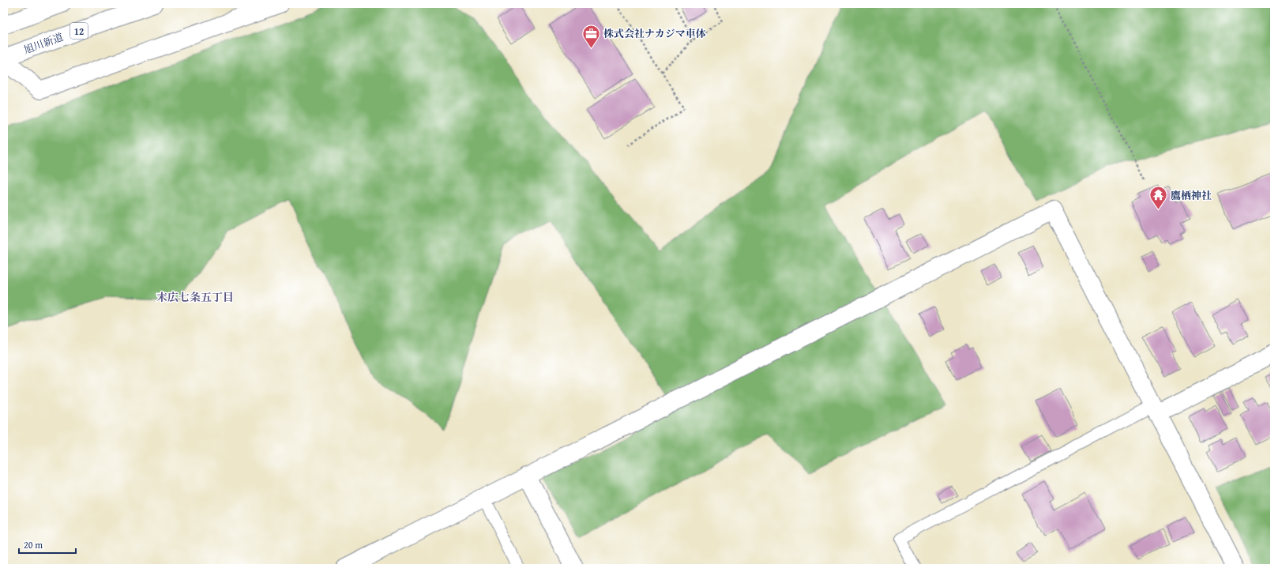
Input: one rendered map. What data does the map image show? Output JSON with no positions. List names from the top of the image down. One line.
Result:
{"streets":{"main road":["12","旭川新道"]},"districts":["末広七条五丁目"],"places":{"office":["株式会社ナカジマ車体"],"temple":["鷹栖神社"]},"scale_bar":"20 m"}
